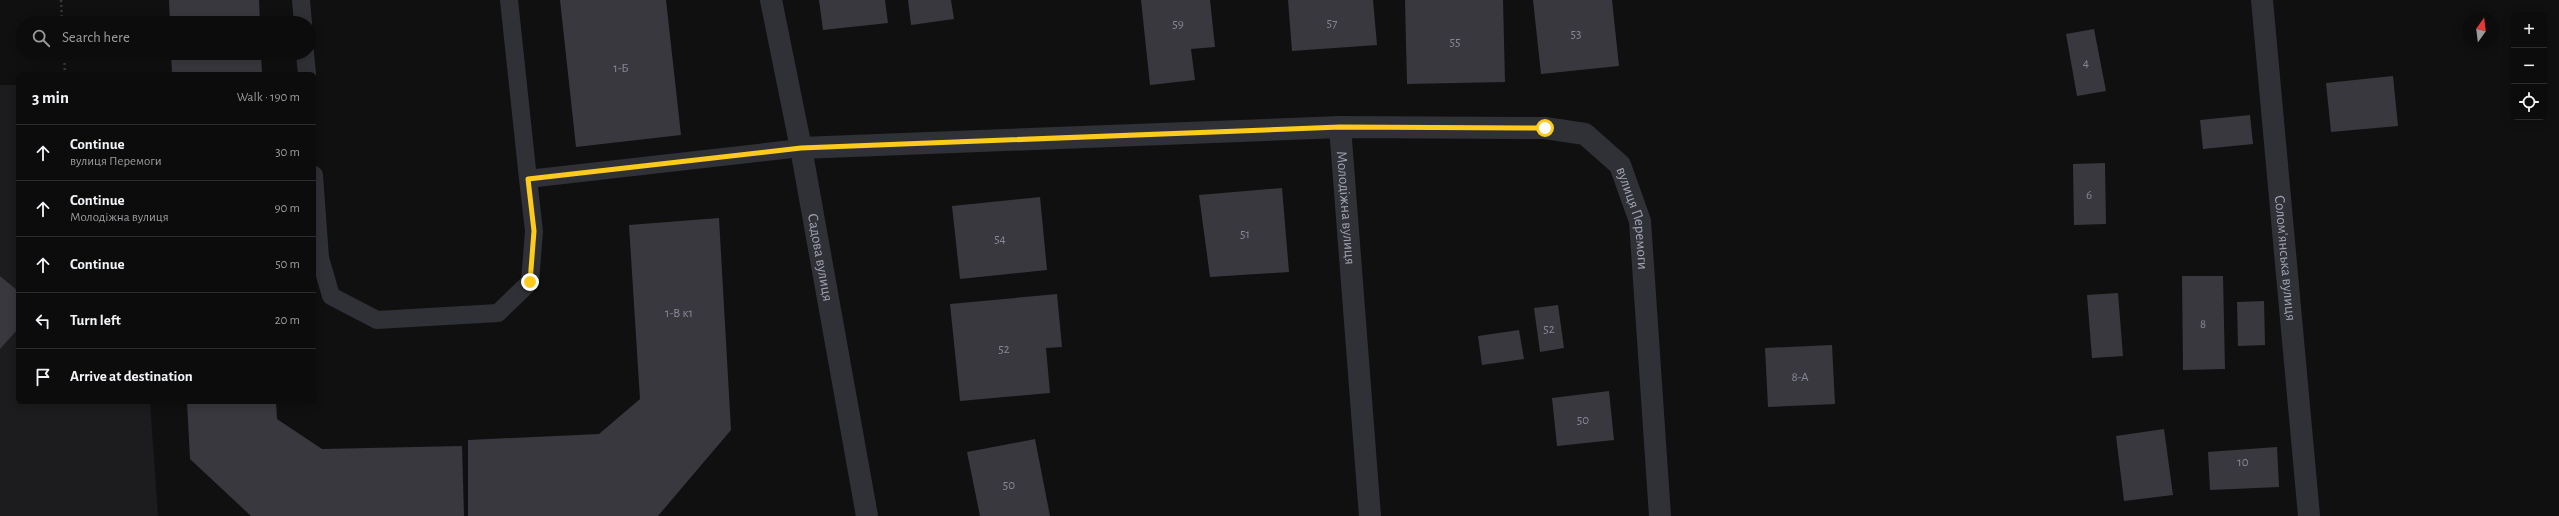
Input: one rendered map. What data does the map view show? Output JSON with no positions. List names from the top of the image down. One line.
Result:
{"streets":{"street":["Молодіжна вулиця","вулиця Перемоги","Садова вулиця","Солом'янська вулиця"]},"crossings":[["Молодіжна вулиця","вулиця Перемоги"]],"house_numbers":["57","59","53","55","4","1-Б","6","51","54","1-В к1","8","52","52","8-А","50","10","50"],"north":"top","page":{"map_buttons":["+","−"],"search":"Search here","heading":["3 min","Walk · 190 m"],"list":[["Continue","вулиця Перемоги","30 m"],["Continue","Молодіжна вулиця","90 m"],["Continue","50 m"],["Turn left","20 m"],"Arrive at destination"]}}
